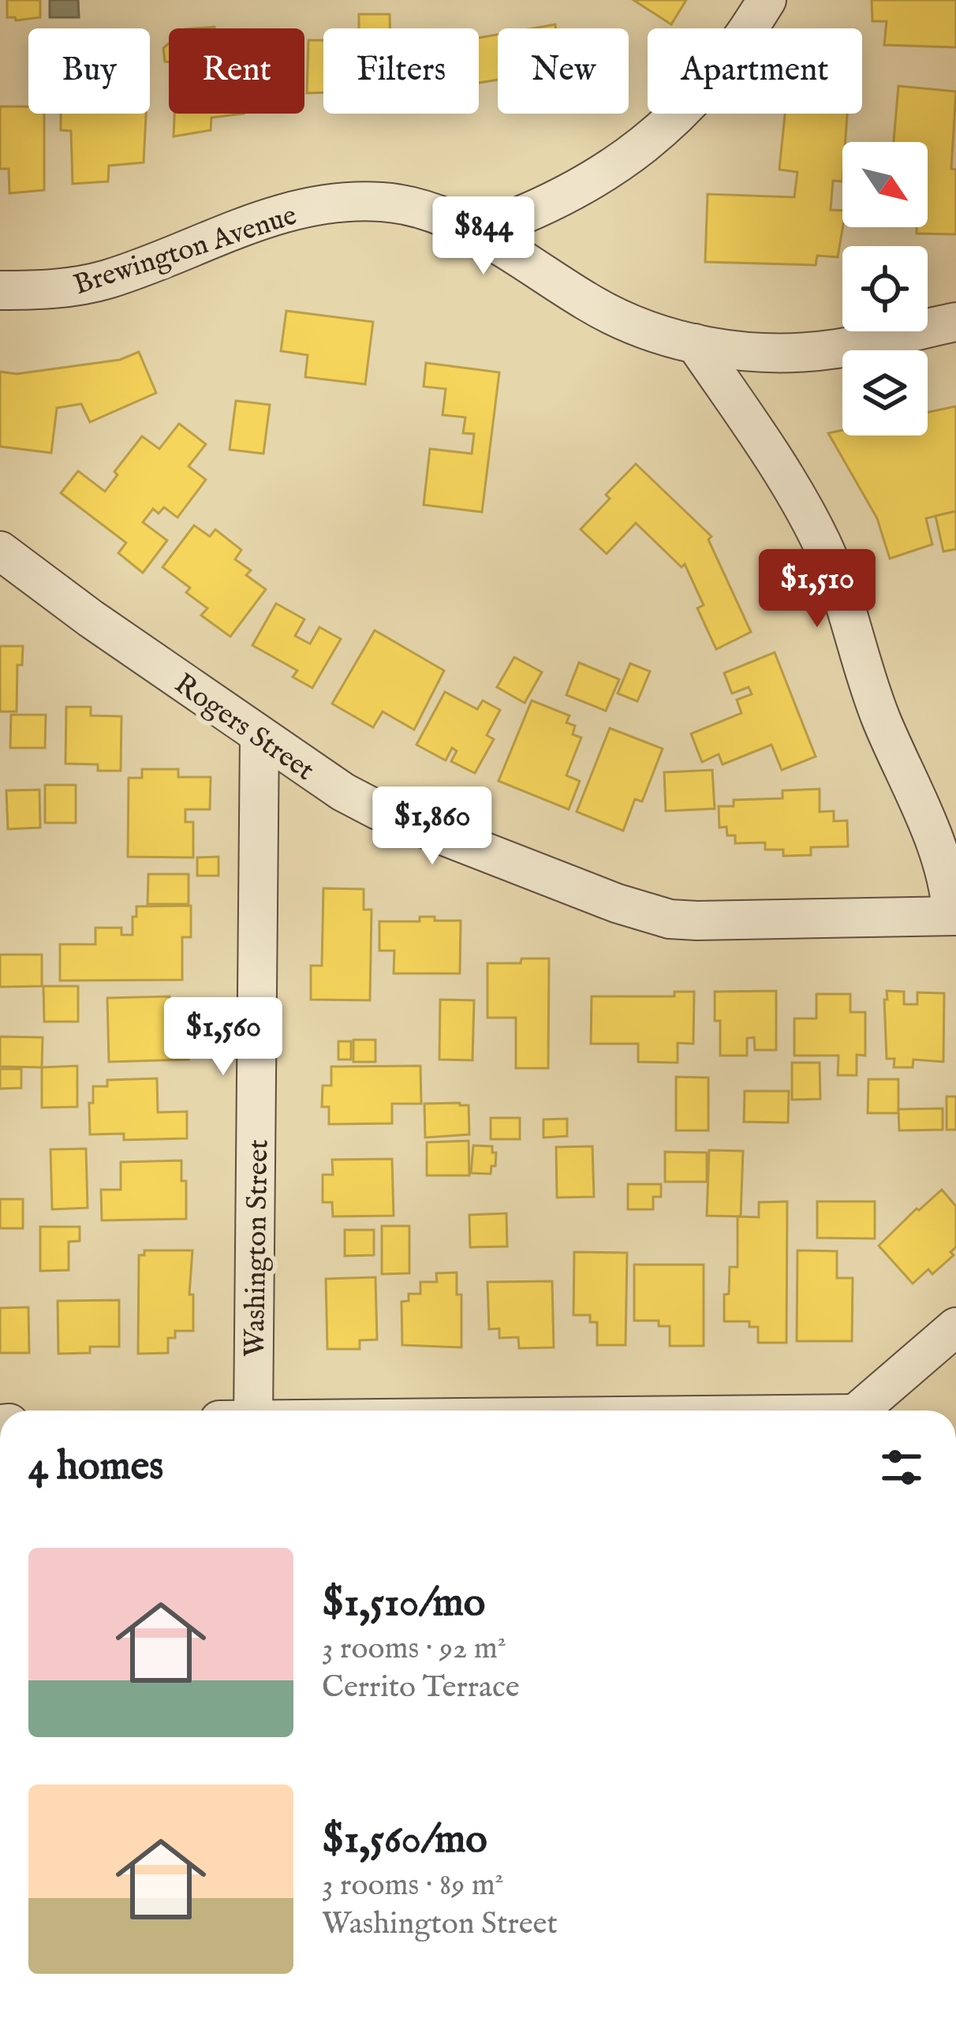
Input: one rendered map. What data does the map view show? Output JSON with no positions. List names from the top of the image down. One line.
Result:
{"streets":{"street":["Brewington Avenue","Rogers Street","Washington Street"]},"crossings":[["Rogers Street","Washington Street"]],"north":"bottom right","page":{"chip":["Buy","Rent","Filters","New","Apartment"],"price":["$844","$1,510","$1,860","$1,560"],"heading":"4 homes","list":[{"name":"$1,510/mo","note":"3 rooms · 92 m² · Cerrito Terrace"},{"name":"$1,560/mo","note":"3 rooms · 89 m² · Washington Street"}]}}
